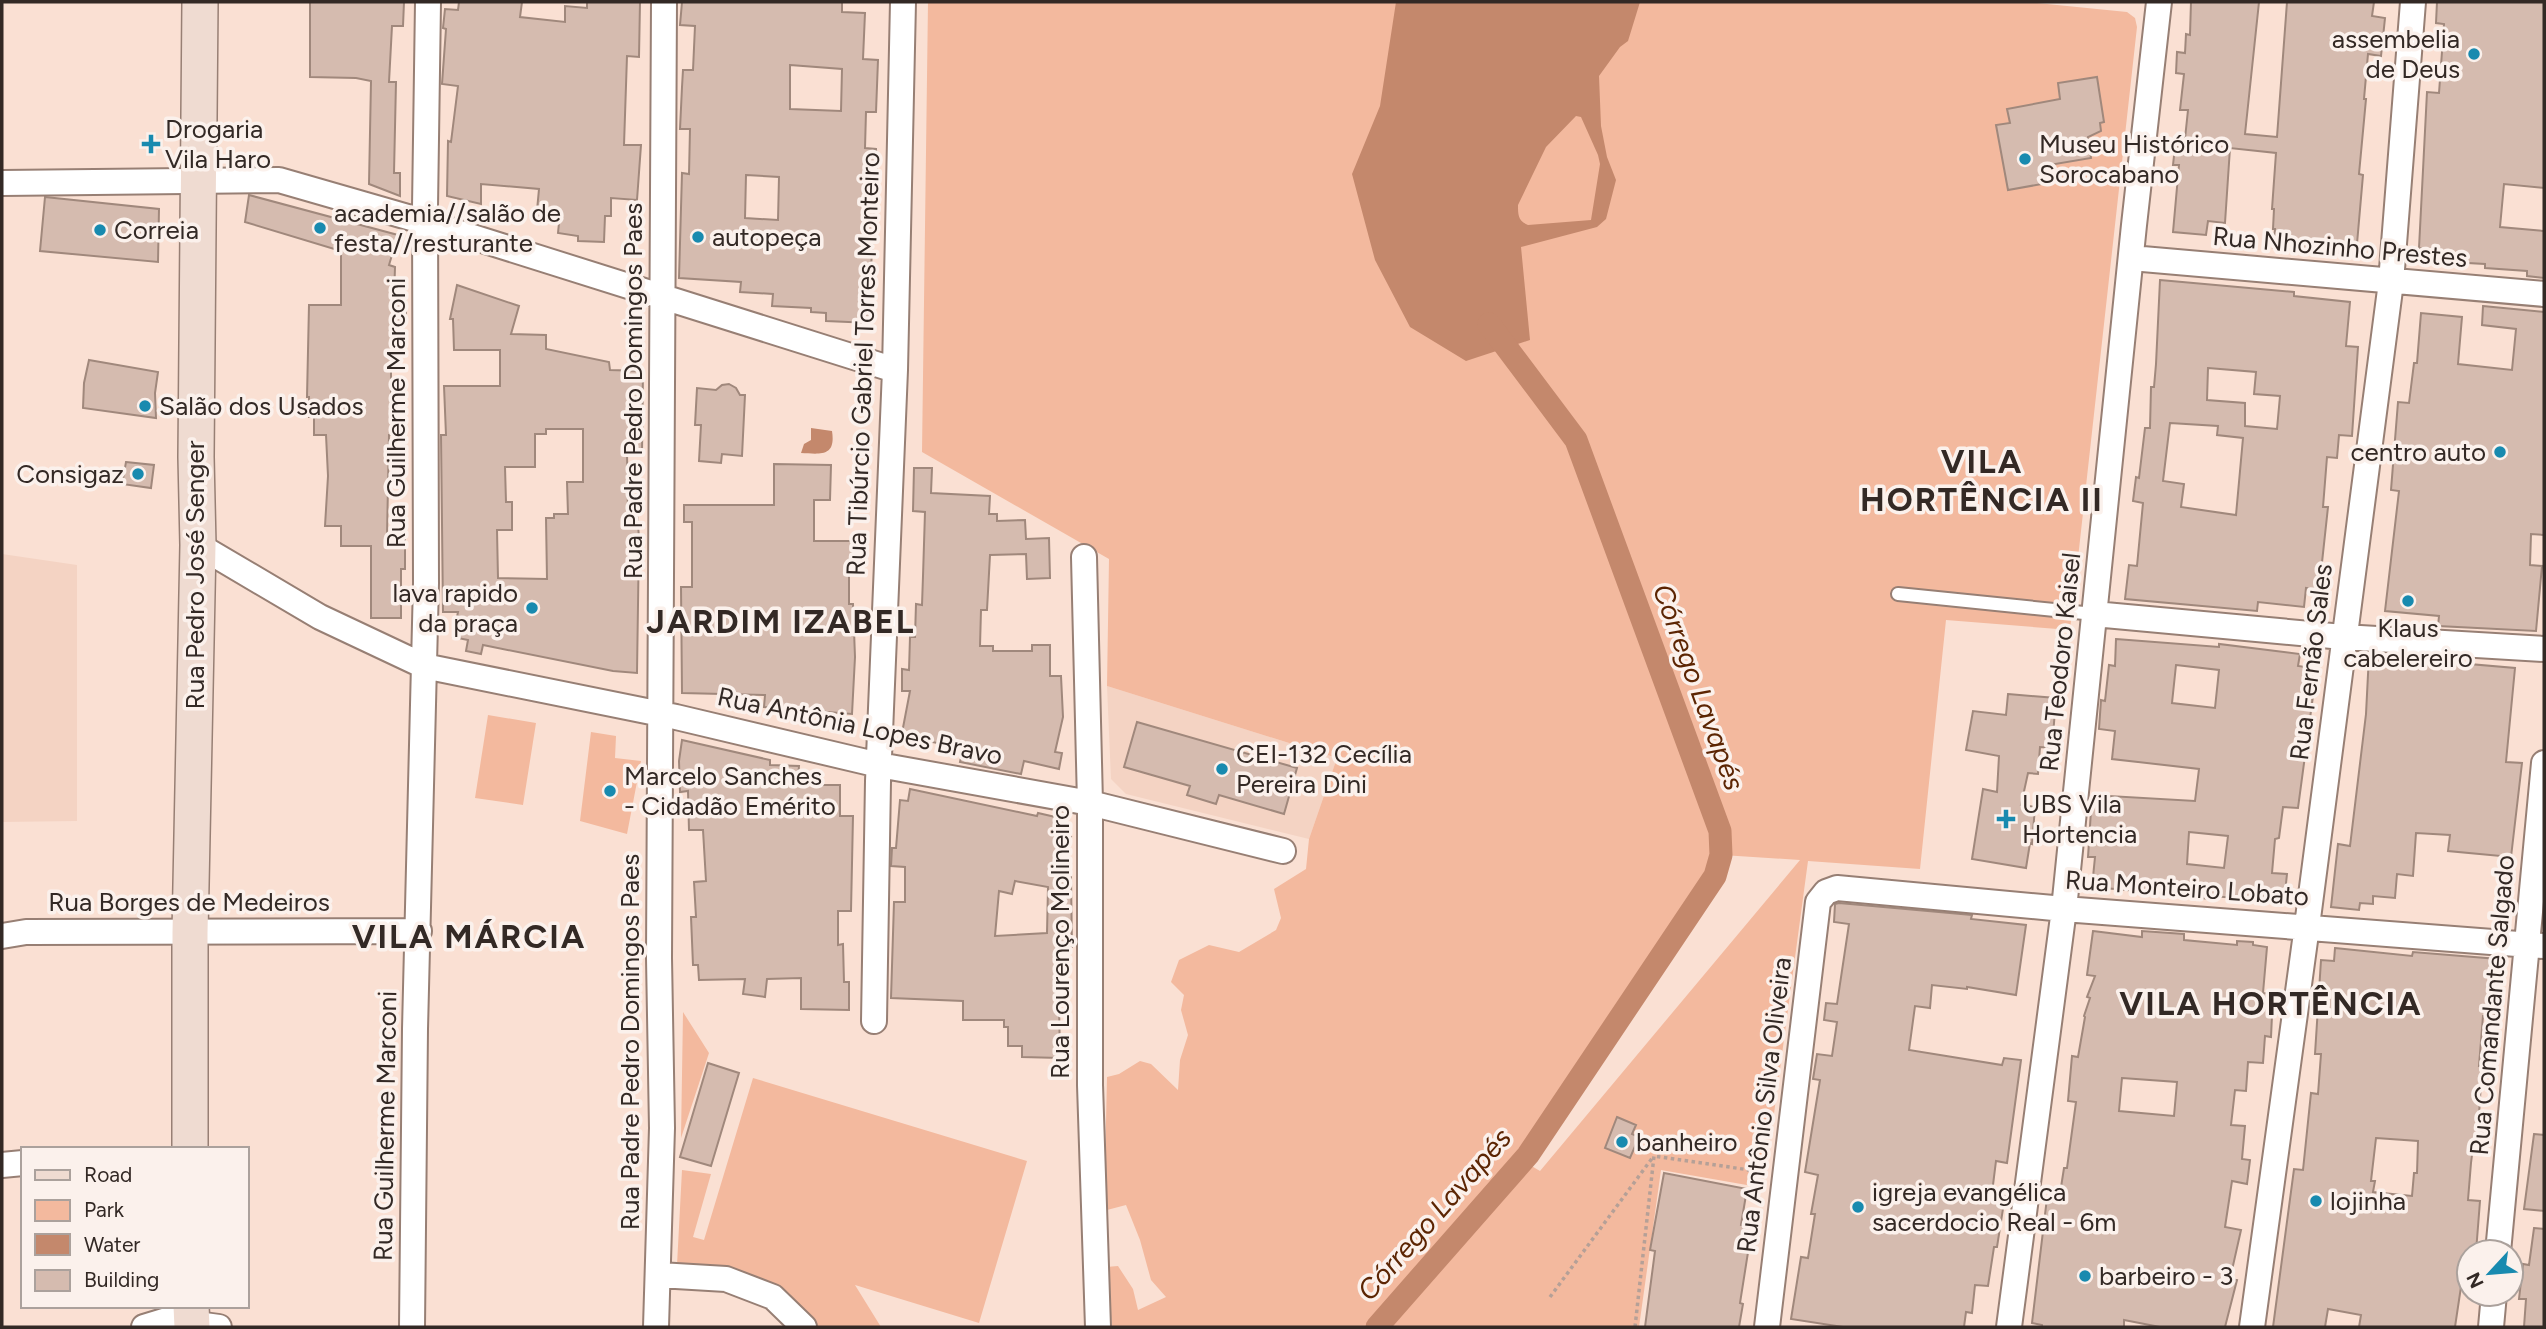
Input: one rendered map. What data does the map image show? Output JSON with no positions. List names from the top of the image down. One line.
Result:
{"streets":{"main road":["Rua Pedro José Senger"],"street":["Rua Nhozinho Prestes","Rua Tibúrcio Gabriel Torres Monteiro","Rua Padre Pedro Domingos Paes","Rua Guilherme Marconi","Rua Teodoro Kaisel","Rua Fernão Sales","Rua Antônia Lopes Bravo","Rua Monteiro Lobato","Rua Borges de Medeiros","Rua Lourenço Molineiro","Rua Comandante Salgado","Rua Antônio Silva Oliveira"]},"crossings":[["Rua Nhozinho Prestes","Rua Teodoro Kaisel"],["Rua Nhozinho Prestes","Rua Fernão Sales"],["Rua Tibúrcio Gabriel Torres Monteiro","Rua Antônia Lopes Bravo"],["Rua Padre Pedro Domingos Paes","Rua Antônia Lopes Bravo"],["Rua Guilherme Marconi","Rua Antônia Lopes Bravo"],["Rua Guilherme Marconi","Rua Borges de Medeiros"],["Rua Pedro José Senger","Rua Antônia Lopes Bravo"],["Rua Pedro José Senger","Rua Borges de Medeiros"],["Rua Teodoro Kaisel","Rua Monteiro Lobato"],["Rua Fernão Sales","Rua Monteiro Lobato"],["Rua Antônia Lopes Bravo","Rua Lourenço Molineiro"],["Rua Monteiro Lobato","Rua Comandante Salgado"],["Rua Monteiro Lobato","Rua Antônio Silva Oliveira"]],"districts":["VILA HORTÊNCIA II","JARDIM IZABEL","VILA MÁRCIA","VILA HORTÊNCIA"],"water":["Córrego Lavapés"],"places":{"other":["assembelia de Deus","Museu Histórico Sorocabano","academia//salão de festa//resturante","Correia","autopeça","Salão dos Usados","centro auto","Consigaz","Klaus cabelereiro","lava rapido da praça","CEI-132 Cecília Pereira Dini","Marcelo Sanches - Cidadão Emérito","banheiro","lojinha","igreja evangélica sacerdocio Real - 6m","barbeiro - 3"],"health":["Drogaria Vila Haro","UBS Vila Hortencia"]},"legend":["Road","Park","Water","Building"],"north":"bottom left"}
